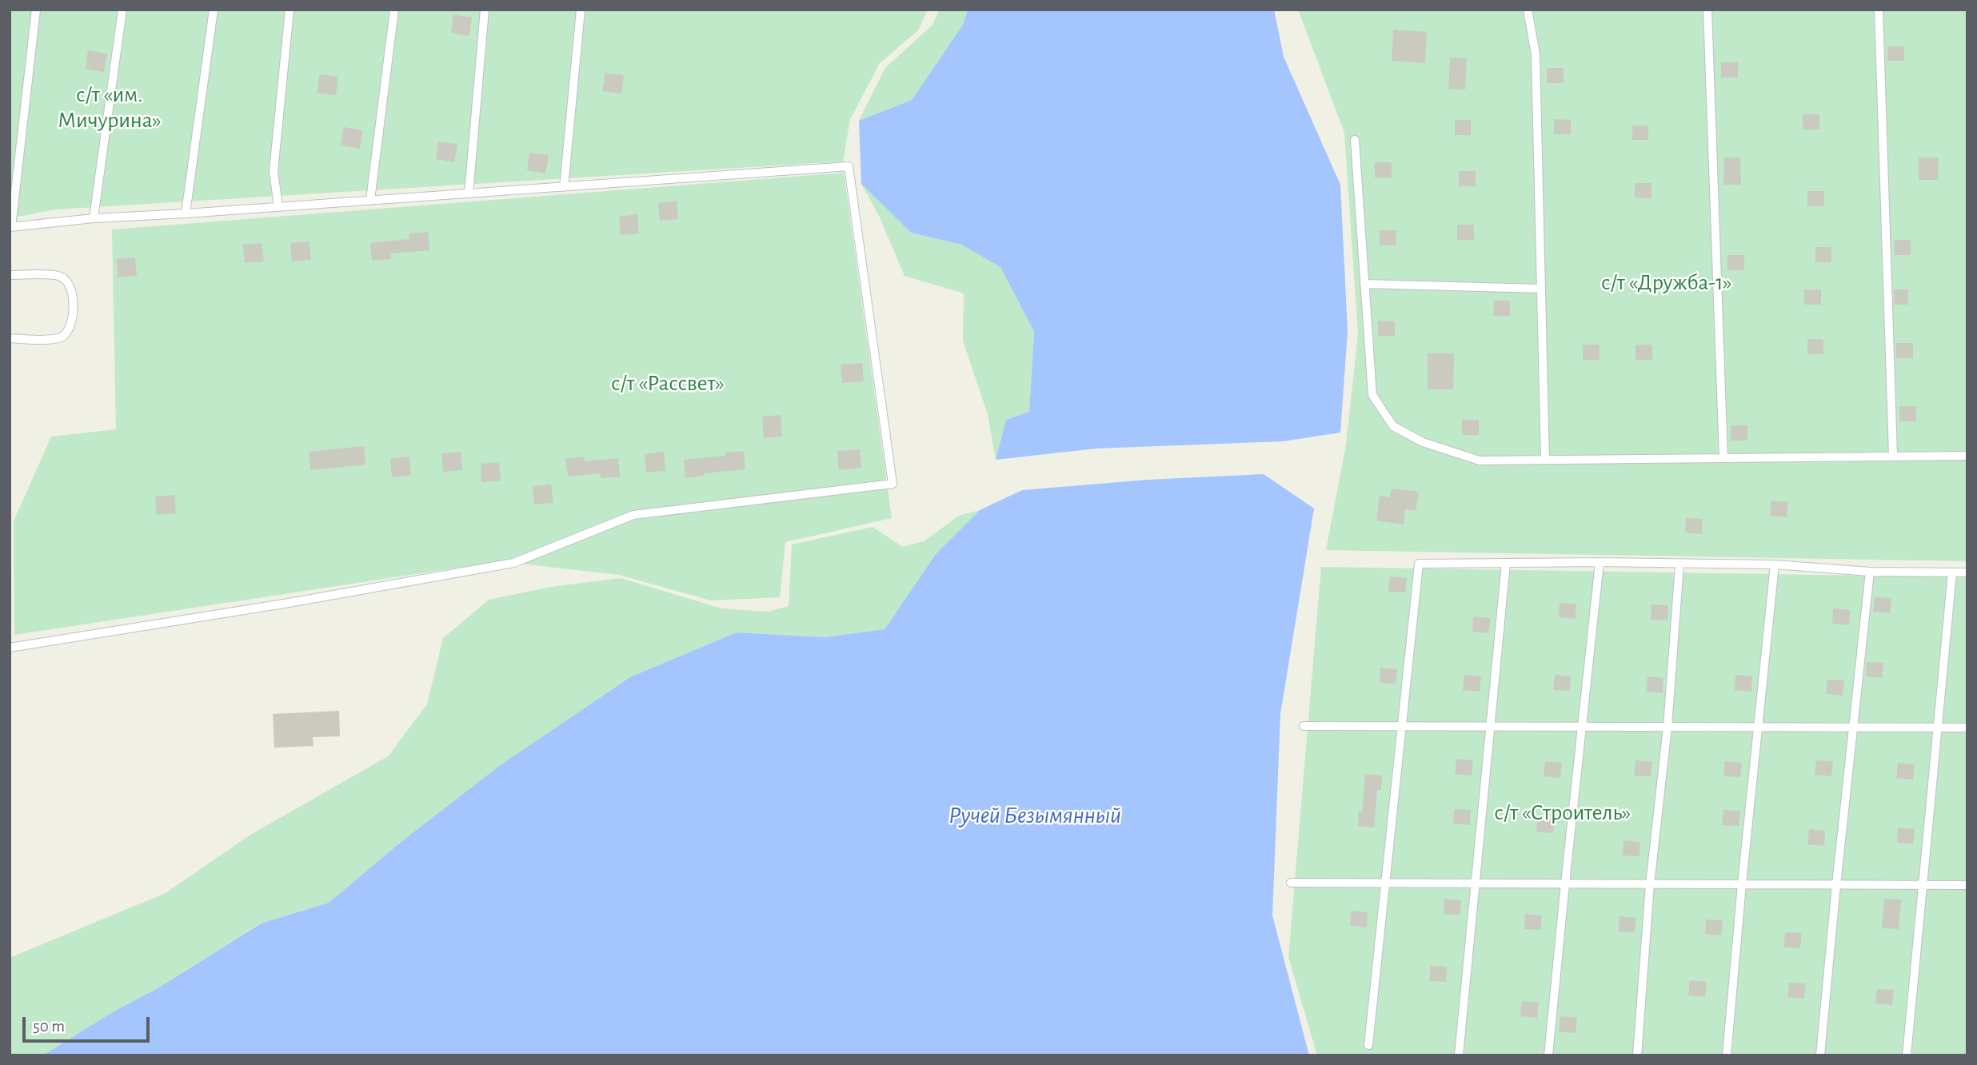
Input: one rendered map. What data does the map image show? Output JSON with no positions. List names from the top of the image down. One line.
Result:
{"water":["Ручей Безымянный"],"parks":["с/т «им. Мичурина»","с/т «Дружба-1»","с/т «Рассвет»","с/т «Строитель»"],"scale_bar":"50 m"}
